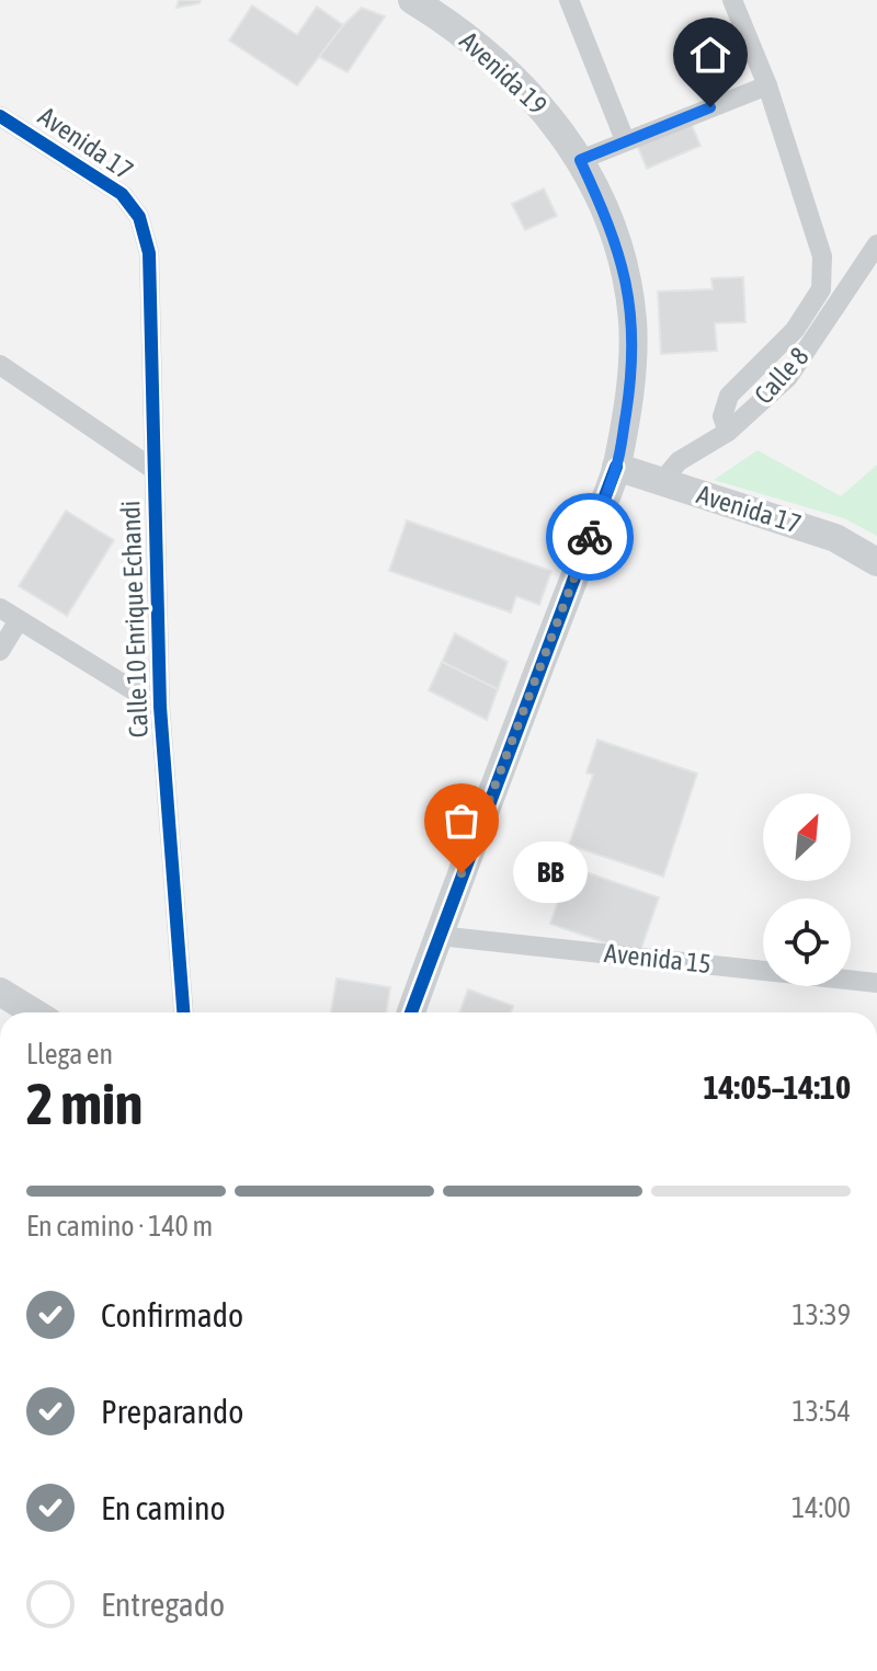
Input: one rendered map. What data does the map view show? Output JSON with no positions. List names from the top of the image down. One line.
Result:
{"streets":{"main road":["Avenida 19","Avenida 17"],"street":["Calle 8","Calle 10 Enrique Echandi","Avenida 15"]},"crossings":[["Avenida 19","Avenida 17"],["Avenida 19","Avenida 15"],["Avenida 17","Calle 8"],["Avenida 17","Calle 10 Enrique Echandi"]],"places":["BB"],"north":"top right","page":{"bubble":"BB","heading":["2 min","Llega en","14:05–14:10"],"bar":"En camino · 140 m","list":[["Confirmado","13:39"],["Preparando","13:54"],["En camino","14:00"],"Entregado"]}}
